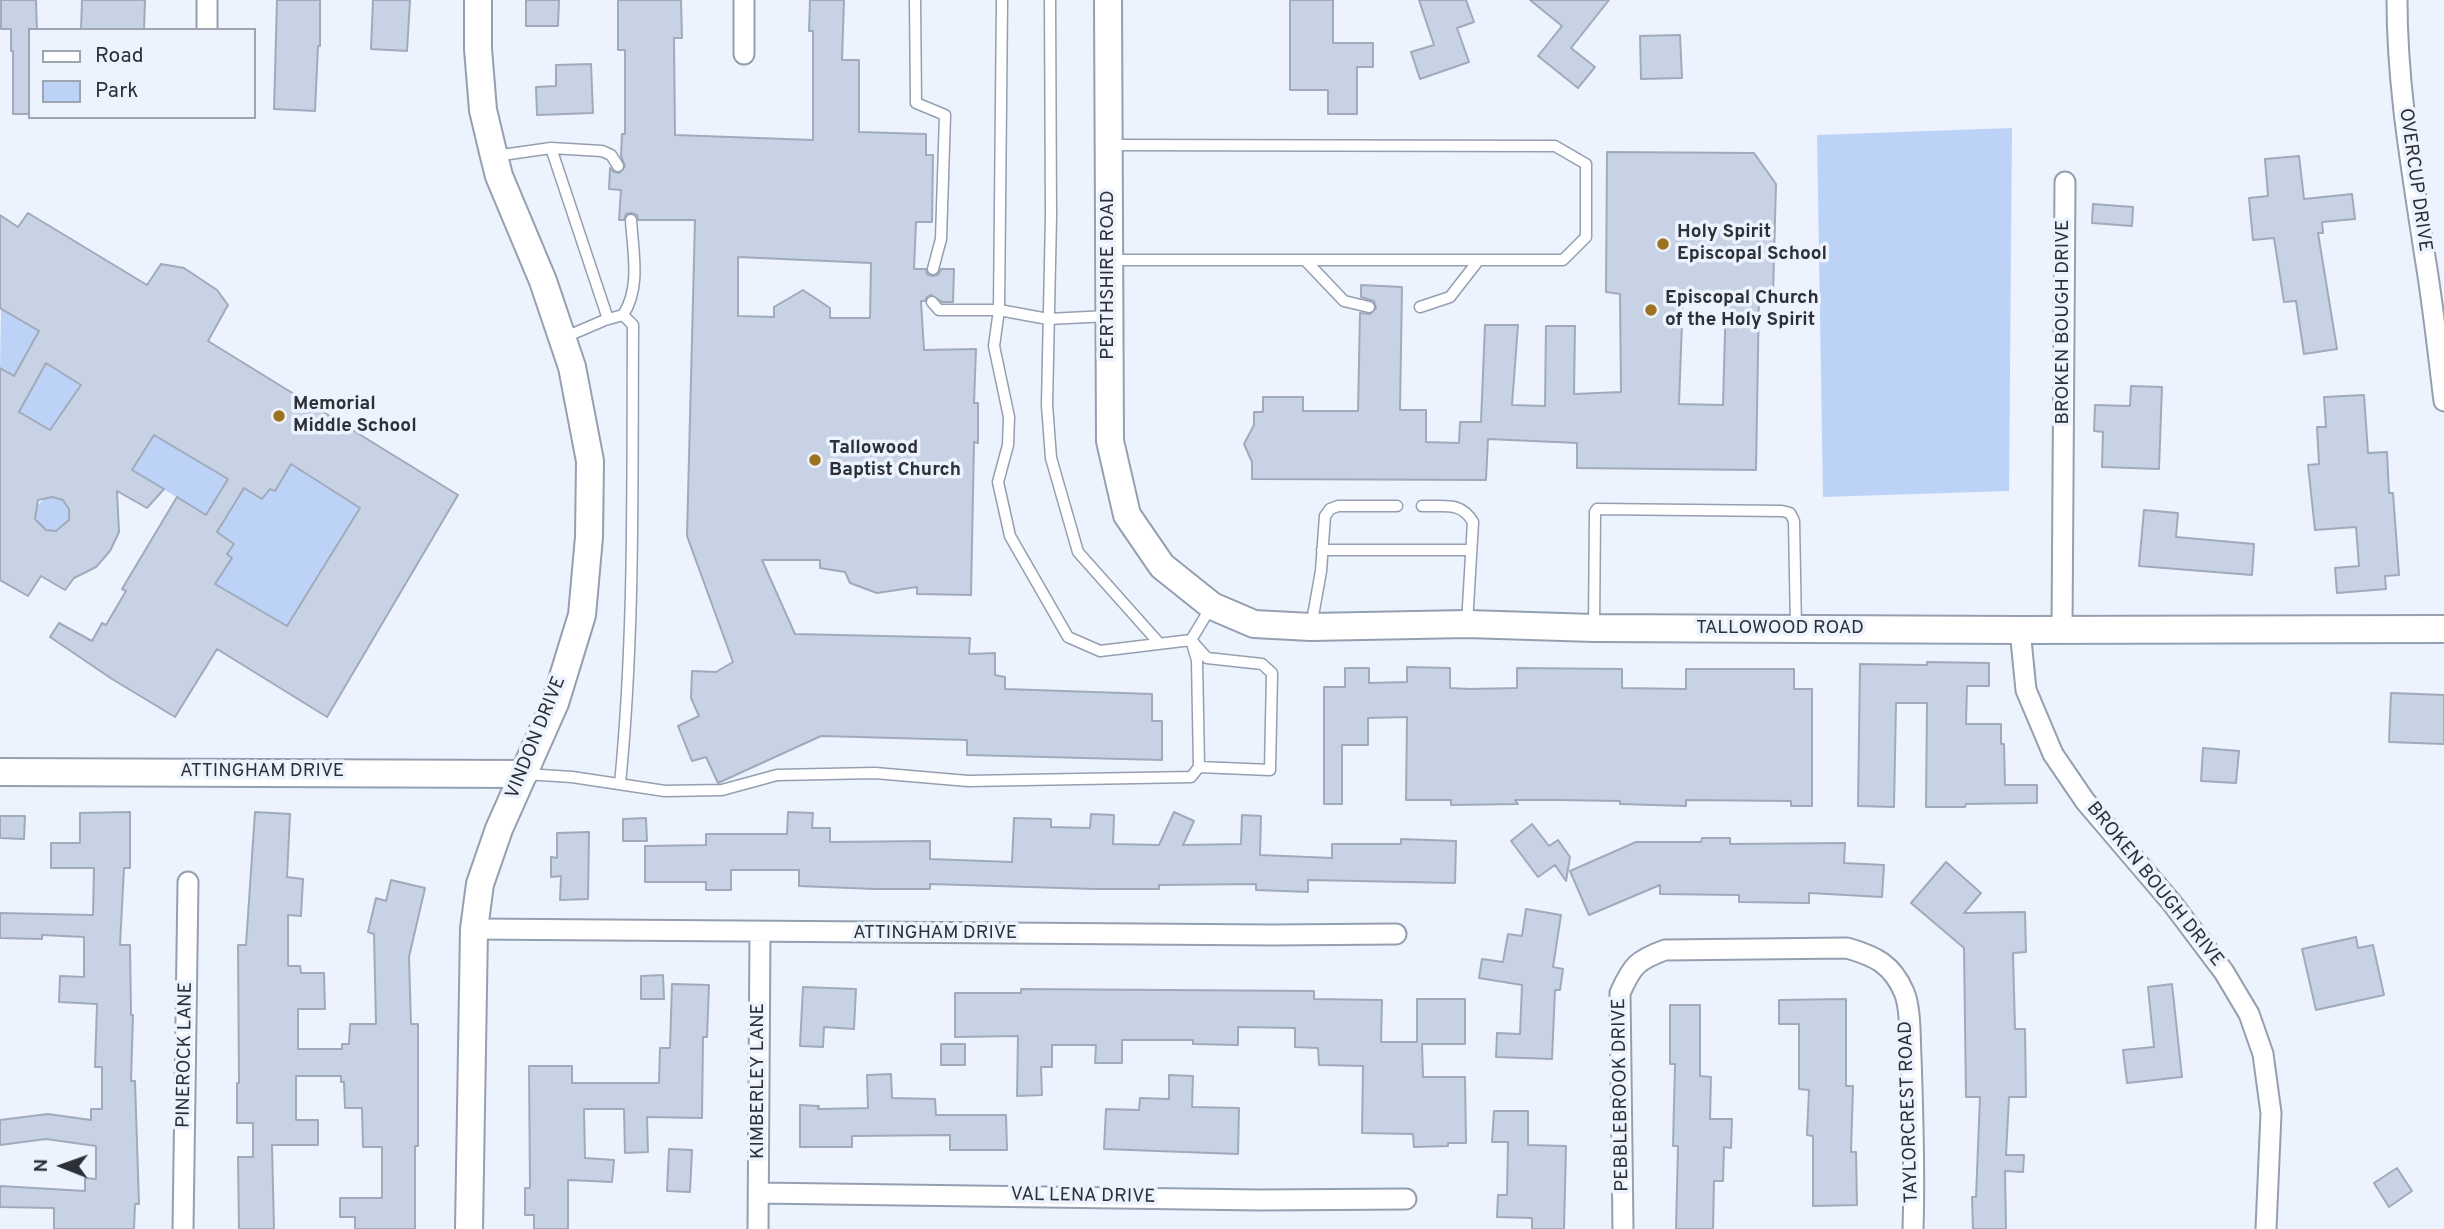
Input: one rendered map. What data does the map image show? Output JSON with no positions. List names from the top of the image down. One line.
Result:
{"streets":{"street":["OVERCUP DRIVE","PERTHSHIRE ROAD","BROKEN BOUGH DRIVE","TALLOWOOD ROAD","VINDON DRIVE","ATTINGHAM DRIVE","PINEROCK LANE","KIMBERLEY LANE","PEBBLEBROOK DRIVE","TAYLORCREST ROAD","VAL LENA DRIVE"]},"crossings":[["PERTHSHIRE ROAD","TALLOWOOD ROAD"],["BROKEN BOUGH DRIVE","TALLOWOOD ROAD"],["VINDON DRIVE","ATTINGHAM DRIVE"],["ATTINGHAM DRIVE","KIMBERLEY LANE"],["KIMBERLEY LANE","VAL LENA DRIVE"],["PEBBLEBROOK DRIVE","TAYLORCREST ROAD"]],"places":["Holy Spirit Episcopal School","Episcopal Church of the Holy Spirit","Memorial Middle School","Tallowood Baptist Church"],"legend":["Road","Park"],"north":"left"}
